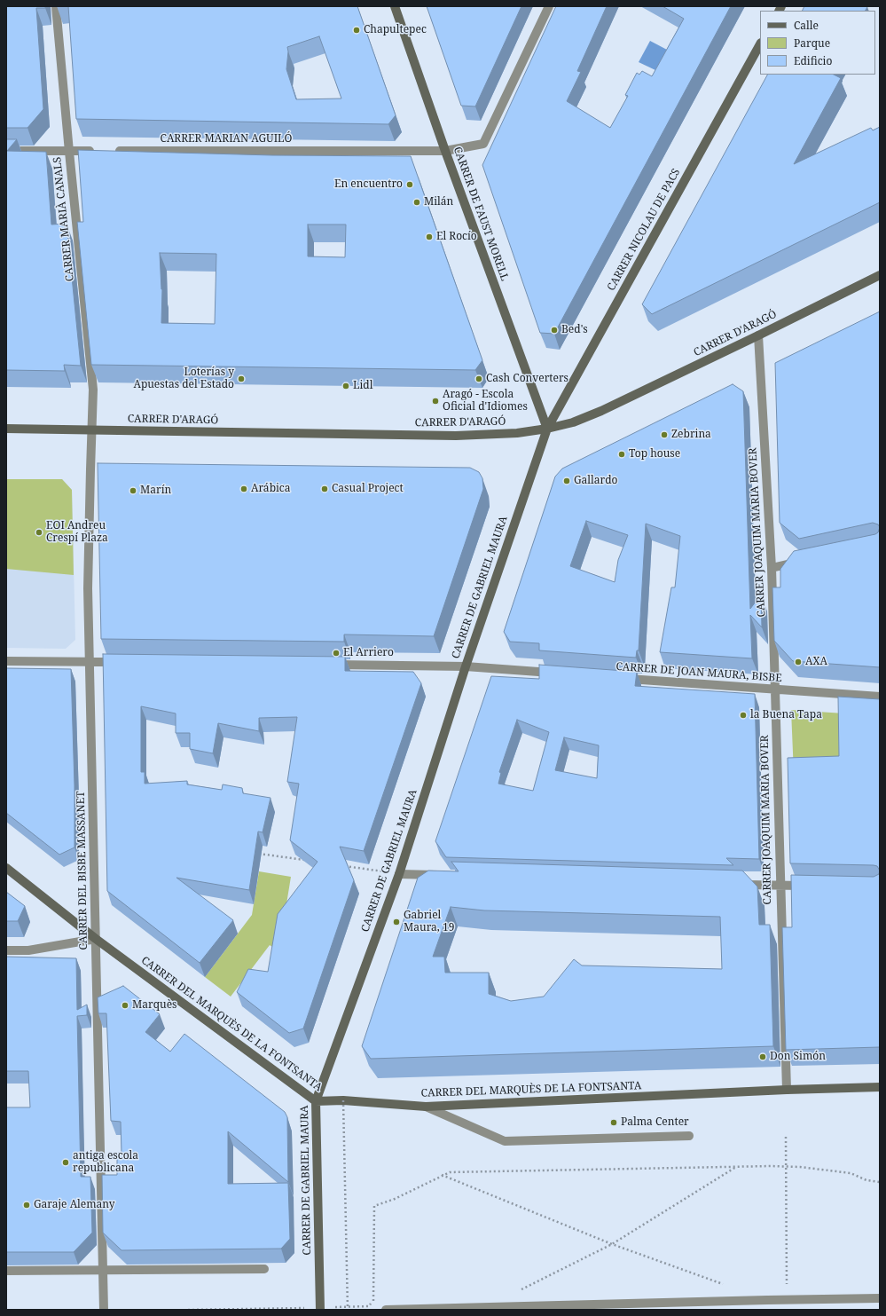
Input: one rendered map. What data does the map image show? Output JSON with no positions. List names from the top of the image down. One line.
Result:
{"streets":{"street":["CARRER MARIAN AGUILÓ","CARRER DE FAUST MORELL","CARRER MARIÀ CANALS","CARRER NICOLAU DE PACS","CARRER D'ARAGÓ","CARRER JOAQUIM MARIA BOVER","CARRER DE GABRIEL MAURA","CARRER DE JOAN MAURA, BISBE","CARRER DEL BISBE MASSANET","CARRER DEL MARQUÈS DE LA FONTSANTA"]},"crossings":[["CARRER MARIAN AGUILÓ","CARRER DE FAUST MORELL"],["CARRER DE FAUST MORELL","CARRER NICOLAU DE PACS"],["CARRER DE FAUST MORELL","CARRER D'ARAGÓ"],["CARRER DE FAUST MORELL","CARRER DE GABRIEL MAURA"],["CARRER MARIÀ CANALS","CARRER D'ARAGÓ"],["CARRER MARIÀ CANALS","CARRER DEL BISBE MASSANET"],["CARRER NICOLAU DE PACS","CARRER D'ARAGÓ"],["CARRER NICOLAU DE PACS","CARRER DE GABRIEL MAURA"],["CARRER D'ARAGÓ","CARRER JOAQUIM MARIA BOVER"],["CARRER D'ARAGÓ","CARRER DE GABRIEL MAURA"],["CARRER D'ARAGÓ","CARRER DEL BISBE MASSANET"],["CARRER JOAQUIM MARIA BOVER","CARRER DE JOAN MAURA, BISBE"],["CARRER JOAQUIM MARIA BOVER","CARRER DEL MARQUÈS DE LA FONTSANTA"],["CARRER DE GABRIEL MAURA","CARRER DEL MARQUÈS DE LA FONTSANTA"],["CARRER DEL BISBE MASSANET","CARRER DEL MARQUÈS DE LA FONTSANTA"]],"places":["Chapultepec","En encuentro","Milán","El Rocío","Bed's","Loterías y Apuestas del Estado","Cash Converters","Lidl","Aragó - Escola Oficial d'Idiomes","Zebrina","Top house","Gallardo","Arábica","Casual Project","Marín","EOI Andreu Crespí Plaza","El Arriero","AXA","la Buena Tapa","Gabriel Maura, 19","Marquès","Don Simón","Palma Center","antiga escola republicana","Garaje Alemany"],"legend":["Calle","Parque","Edificio"]}
